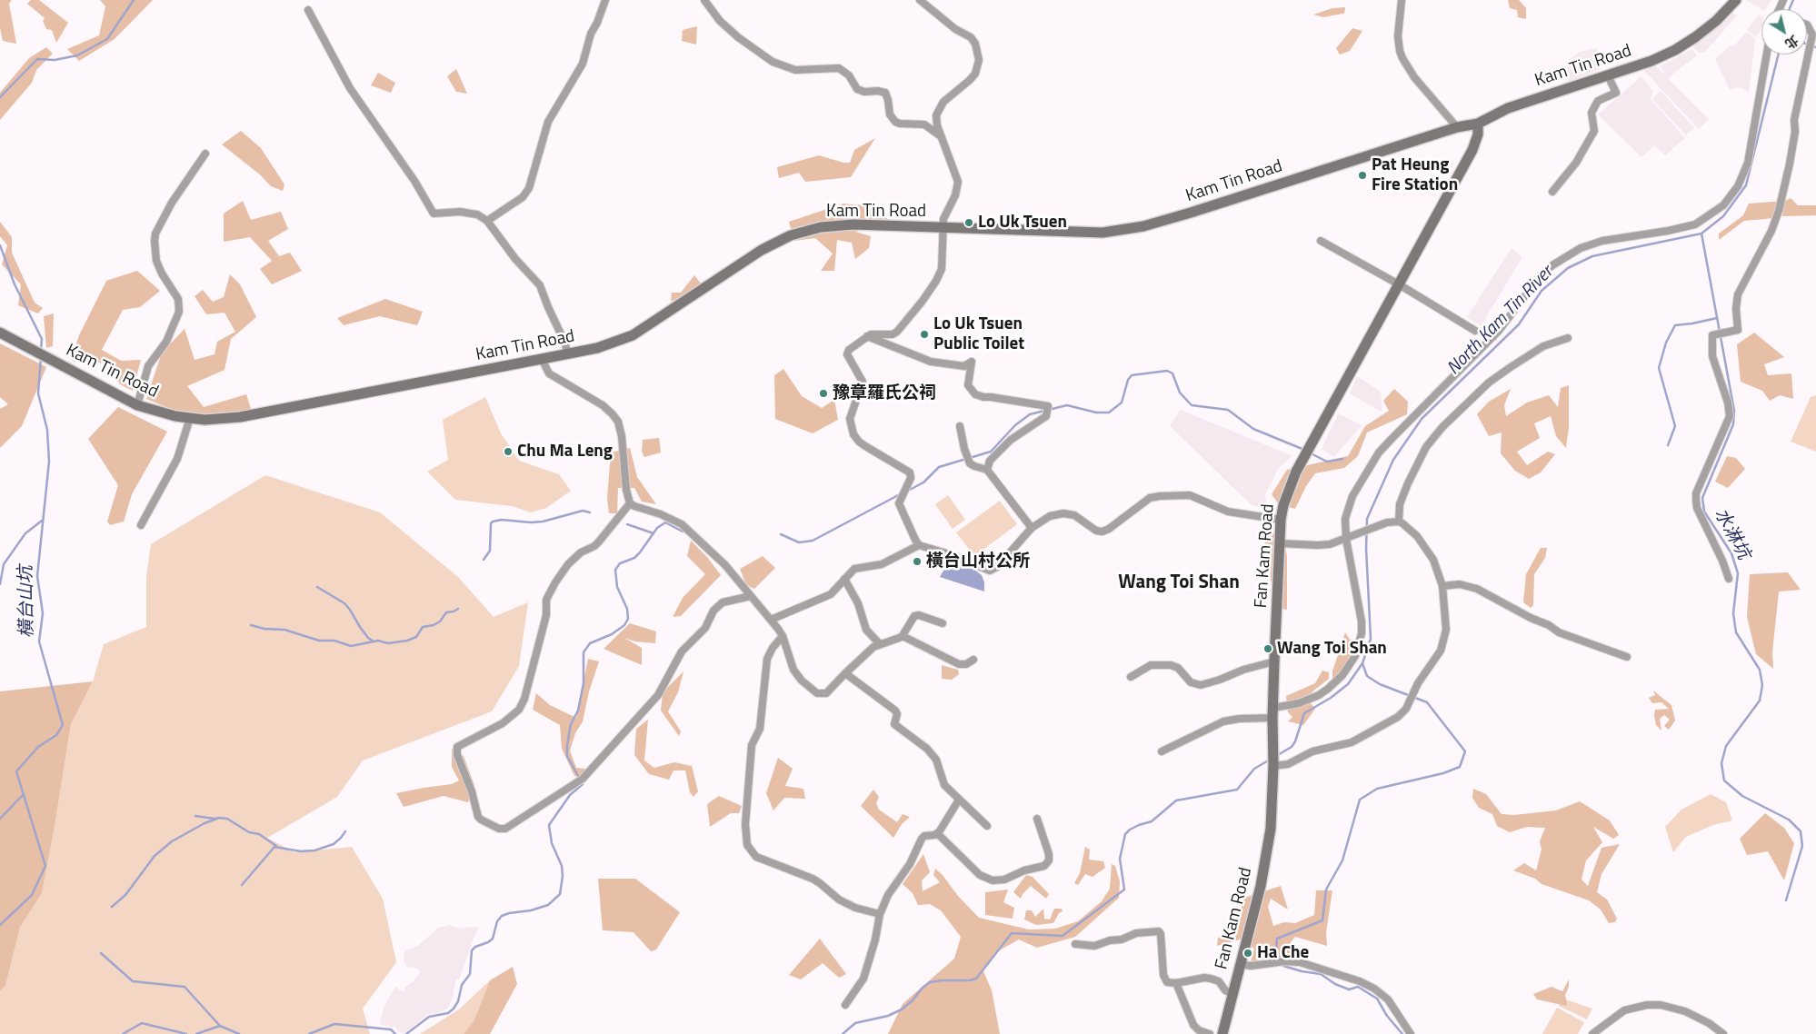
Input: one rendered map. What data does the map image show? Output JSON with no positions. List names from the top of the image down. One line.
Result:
{"streets":{"main road":["Kam Tin Road","Fan Kam Road"]},"crossings":[["Kam Tin Road","Fan Kam Road"]],"districts":["Wang Toi Shan"],"water":["North Kam Tin River","水淋坑","橫台山坑"],"places":["Pat Heung Fire Station","Lo Uk Tsuen","Lo Uk Tsuen Public Toilet","豫章羅氏公祠","Chu Ma Leng","橫台山村公所","Wang Toi Shan","Ha Che"],"north":"bottom right"}
